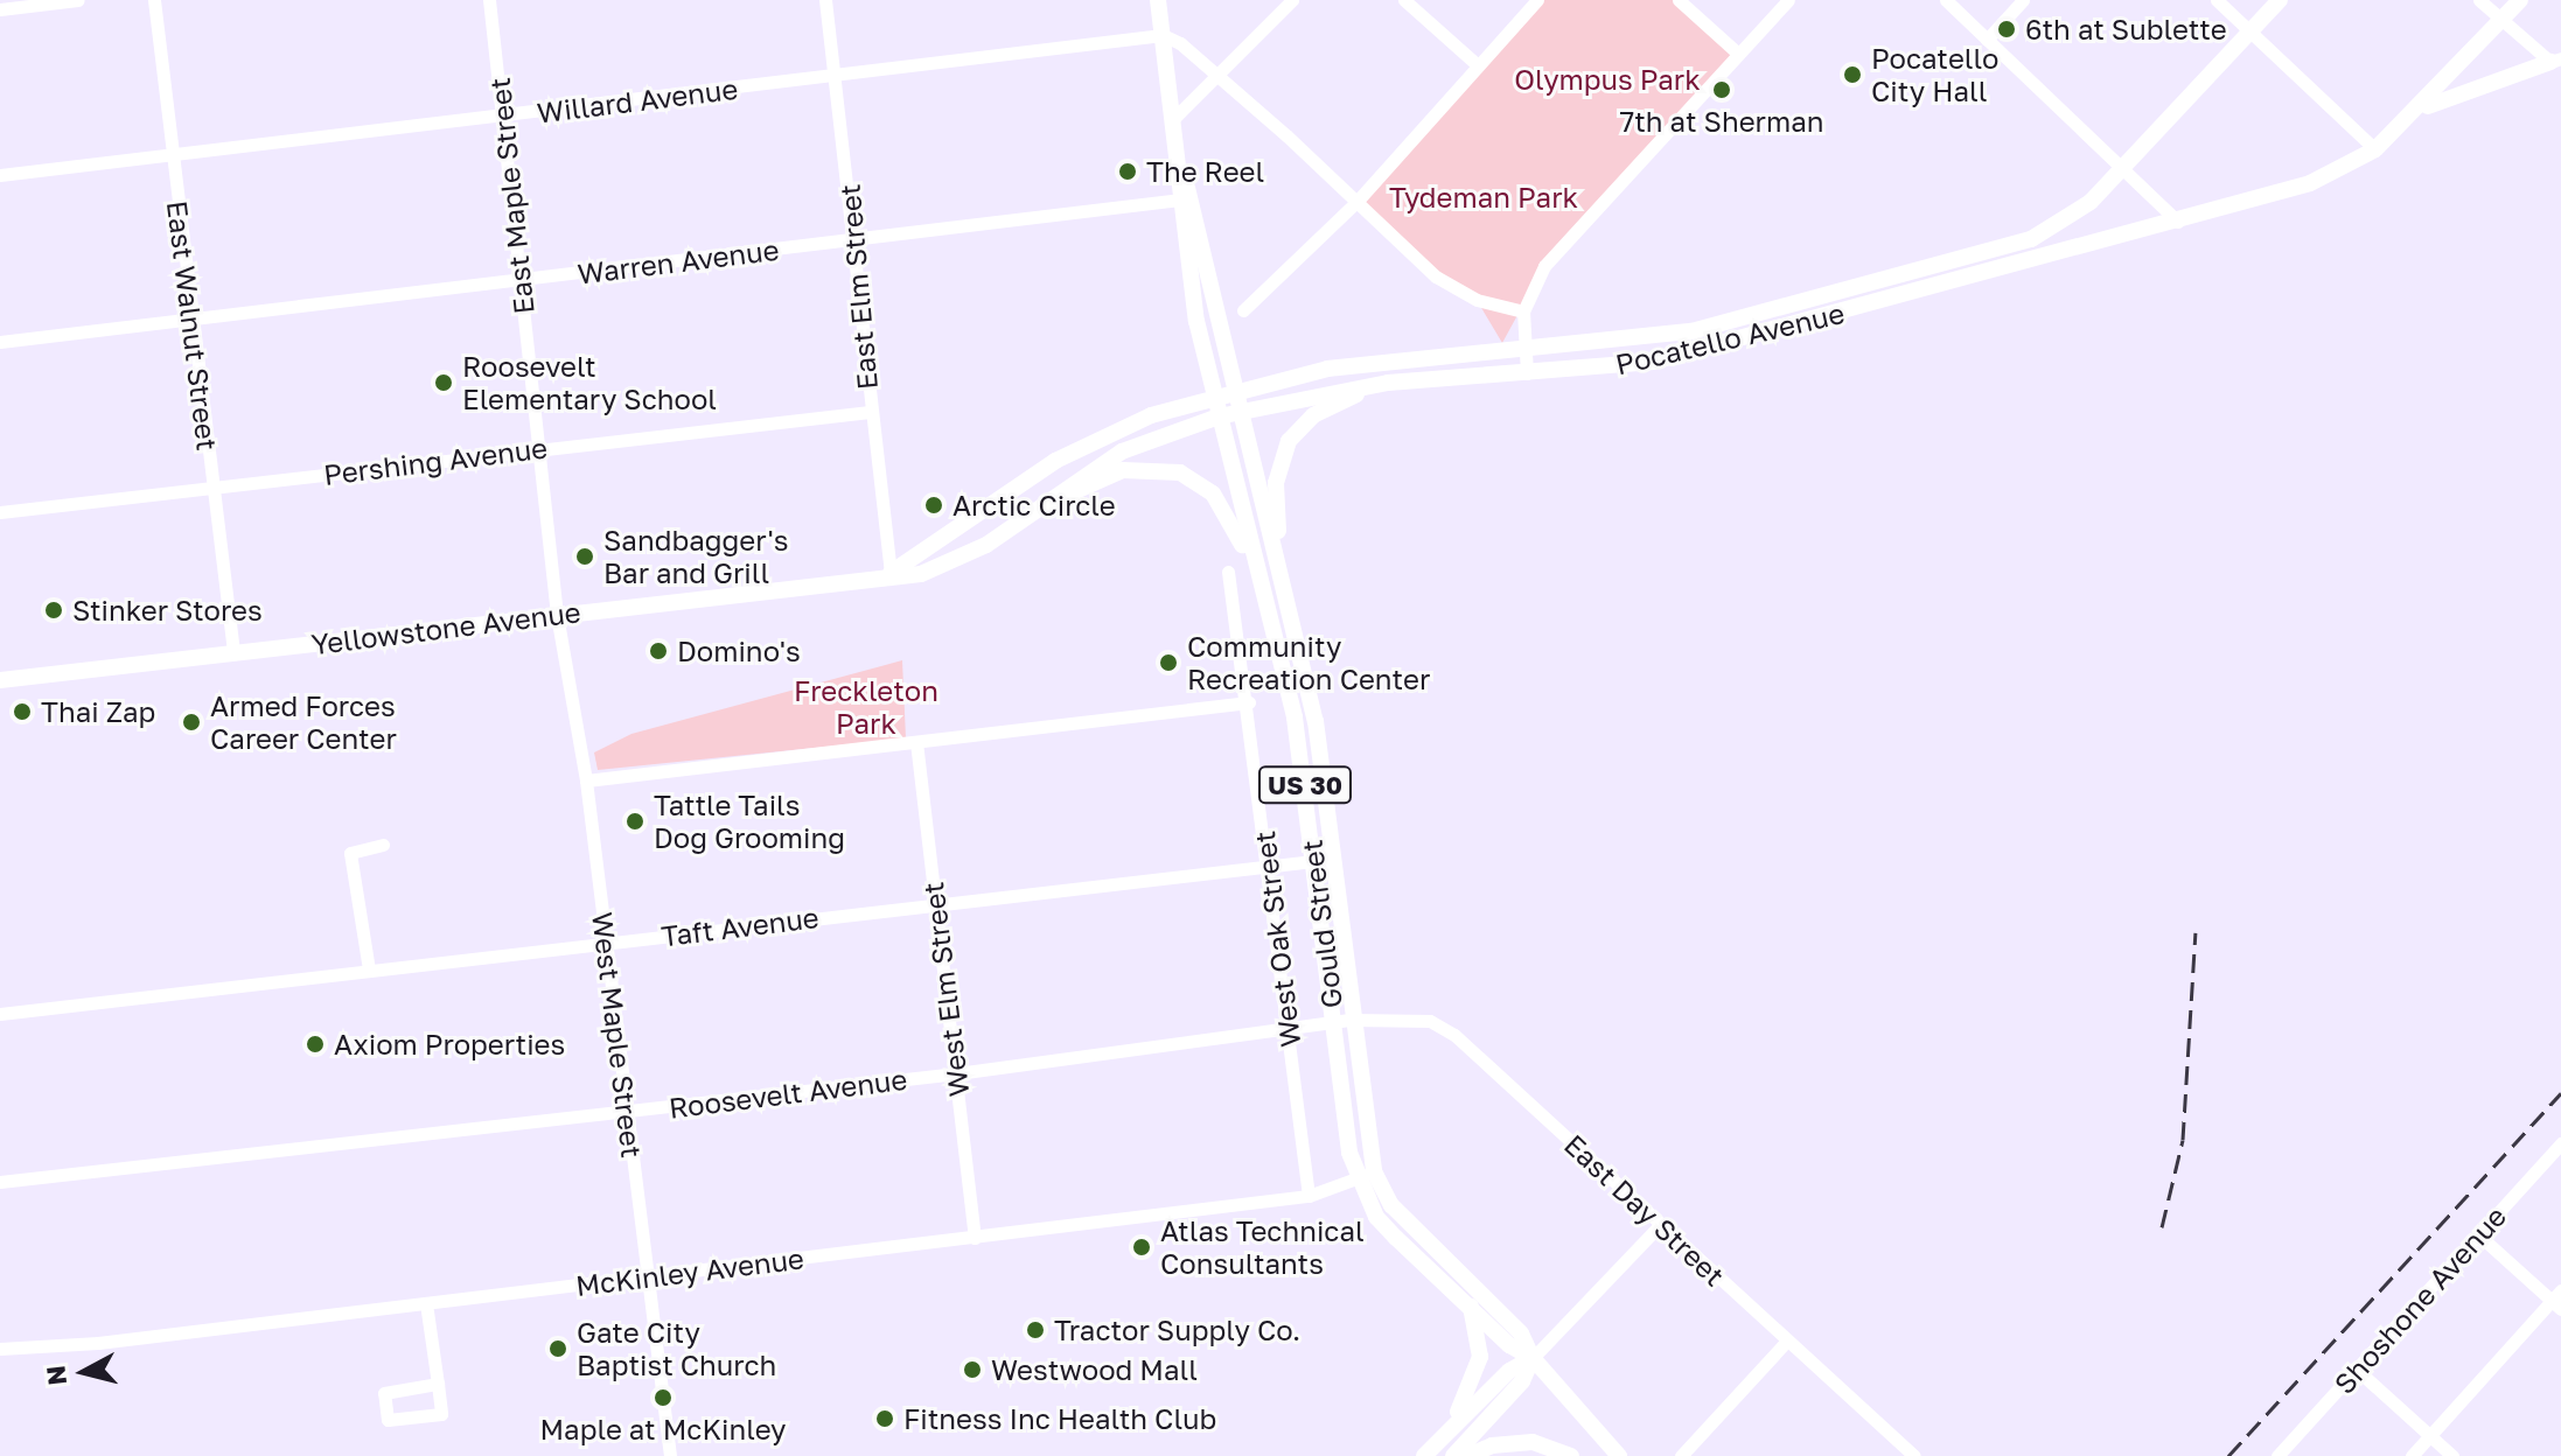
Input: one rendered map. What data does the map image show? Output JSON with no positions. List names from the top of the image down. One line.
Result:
{"streets":{"main road":["Pocatello Avenue","Yellowstone Avenue","US 30","Gould Street"],"street":["Willard Avenue","East Maple Street","Warren Avenue","East Elm Street","East Walnut Street","Pershing Avenue","Taft Avenue","West Oak Street","West Elm Street","West Maple Street","Roosevelt Avenue","East Day Street","McKinley Avenue","Shoshone Avenue"]},"crossings":[["Willard Avenue","East Maple Street"],["Willard Avenue","East Elm Street"],["Willard Avenue","East Walnut Street"],["East Maple Street","Warren Avenue"],["East Maple Street","Pershing Avenue"],["East Maple Street","Yellowstone Avenue"],["East Maple Street","West Maple Street"],["Warren Avenue","East Elm Street"],["Warren Avenue","East Walnut Street"],["Warren Avenue","Gould Street"],["East Elm Street","Pershing Avenue"],["East Elm Street","Yellowstone Avenue"],["East Walnut Street","Pershing Avenue"],["East Walnut Street","Yellowstone Avenue"],["Pocatello Avenue","Yellowstone Avenue"],["Pocatello Avenue","US 30"],["Pocatello Avenue","Gould Street"],["Yellowstone Avenue","Gould Street"],["Yellowstone Avenue","West Maple Street"],["US 30","Gould Street"],["US 30","McKinley Avenue"],["Gould Street","Taft Avenue"],["Gould Street","Roosevelt Avenue"],["Gould Street","East Day Street"],["Gould Street","McKinley Avenue"],["Taft Avenue","West Oak Street"],["Taft Avenue","West Elm Street"],["Taft Avenue","West Maple Street"],["West Oak Street","Roosevelt Avenue"],["West Oak Street","McKinley Avenue"],["West Elm Street","Roosevelt Avenue"],["West Elm Street","McKinley Avenue"],["West Maple Street","Roosevelt Avenue"],["West Maple Street","McKinley Avenue"],["Roosevelt Avenue","East Day Street"]],"parks":["Olympus Park","Tydeman Park","Freckleton Park"],"places":["6th at Sublette","Pocatello City Hall","7th at Sherman","The Reel","Roosevelt Elementary School","Arctic Circle","Sandbagger's Bar and Grill","Stinker Stores","Domino's","Community Recreation Center","Thai Zap","Armed Forces Career Center","Tattle Tails Dog Grooming","Axiom Properties","Atlas Technical Consultants","Tractor Supply Co.","Gate City Baptist Church","Westwood Mall","Maple at McKinley","Fitness Inc Health Club"],"north":"left"}
